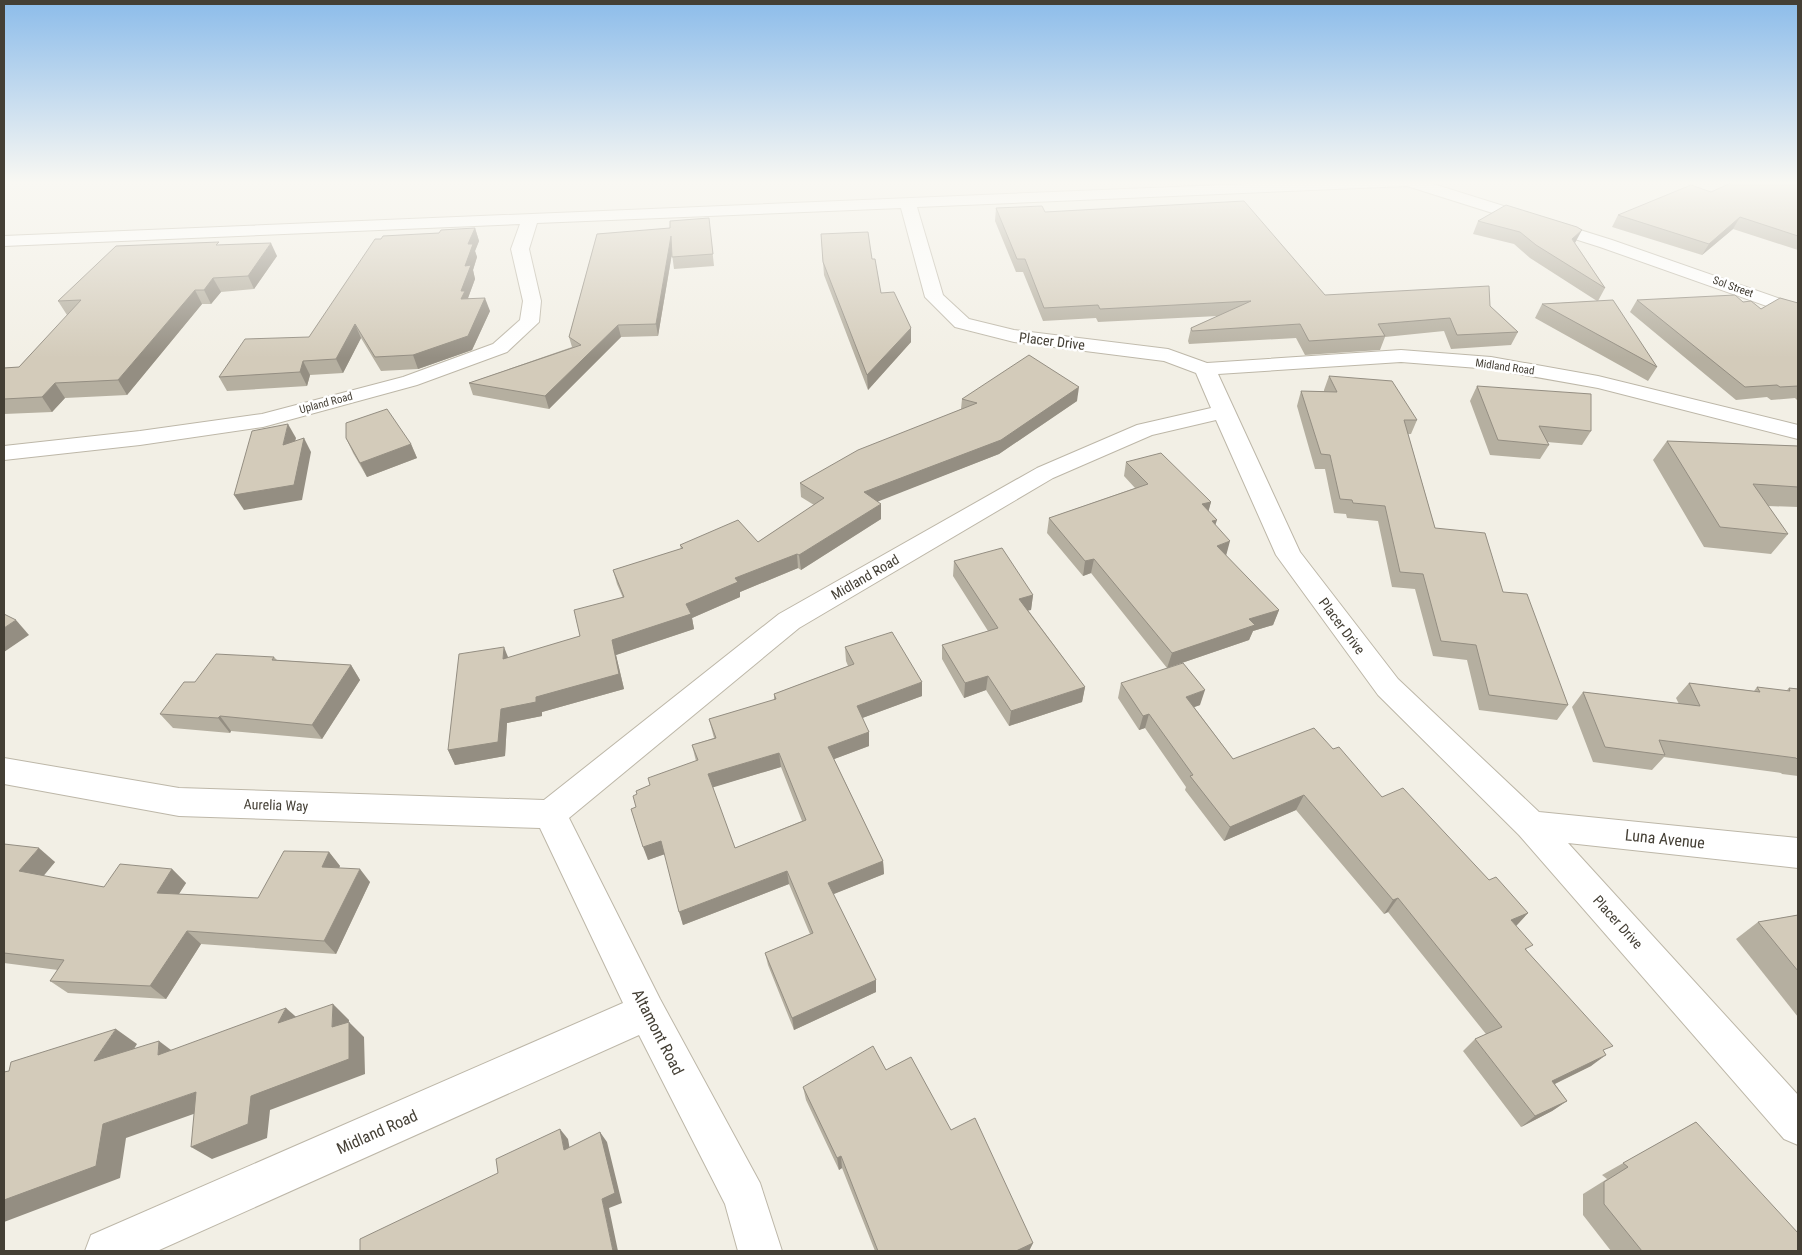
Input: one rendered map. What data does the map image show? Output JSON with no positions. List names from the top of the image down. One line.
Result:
{"streets":{"street":["Sol Street","Placer Drive","Midland Road","Upland Road","Aurelia Way","Luna Avenue","Altamont Road"]},"crossings":[["Placer Drive","Midland Road"],["Placer Drive","Luna Avenue"],["Midland Road","Aurelia Way"],["Midland Road","Altamont Road"],["Aurelia Way","Altamont Road"]]}
